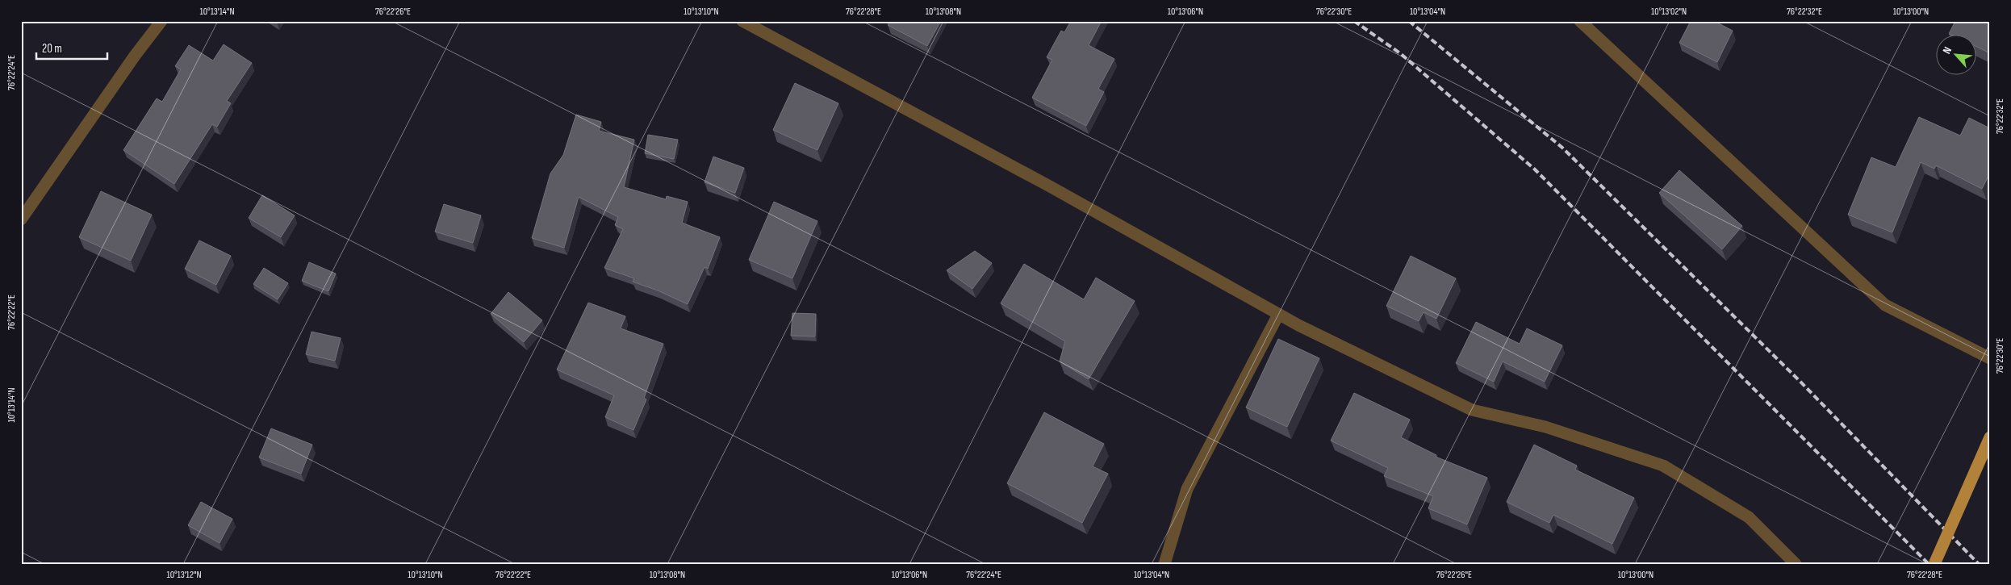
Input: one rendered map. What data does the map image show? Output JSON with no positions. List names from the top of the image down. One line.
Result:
{"scale_bar":"20 m","north":"top left","coordinates":["10°13'14\"N","76°22'26\"E","10°13'10\"N","76°22'28\"E","10°13'08\"N","10°13'06\"N","76°22'30\"E","10°13'04\"N","10°13'02\"N","76°22'32\"E","10°13'00\"N","76°22'24\"E","76°22'22\"E","10°13'12\"N"]}
